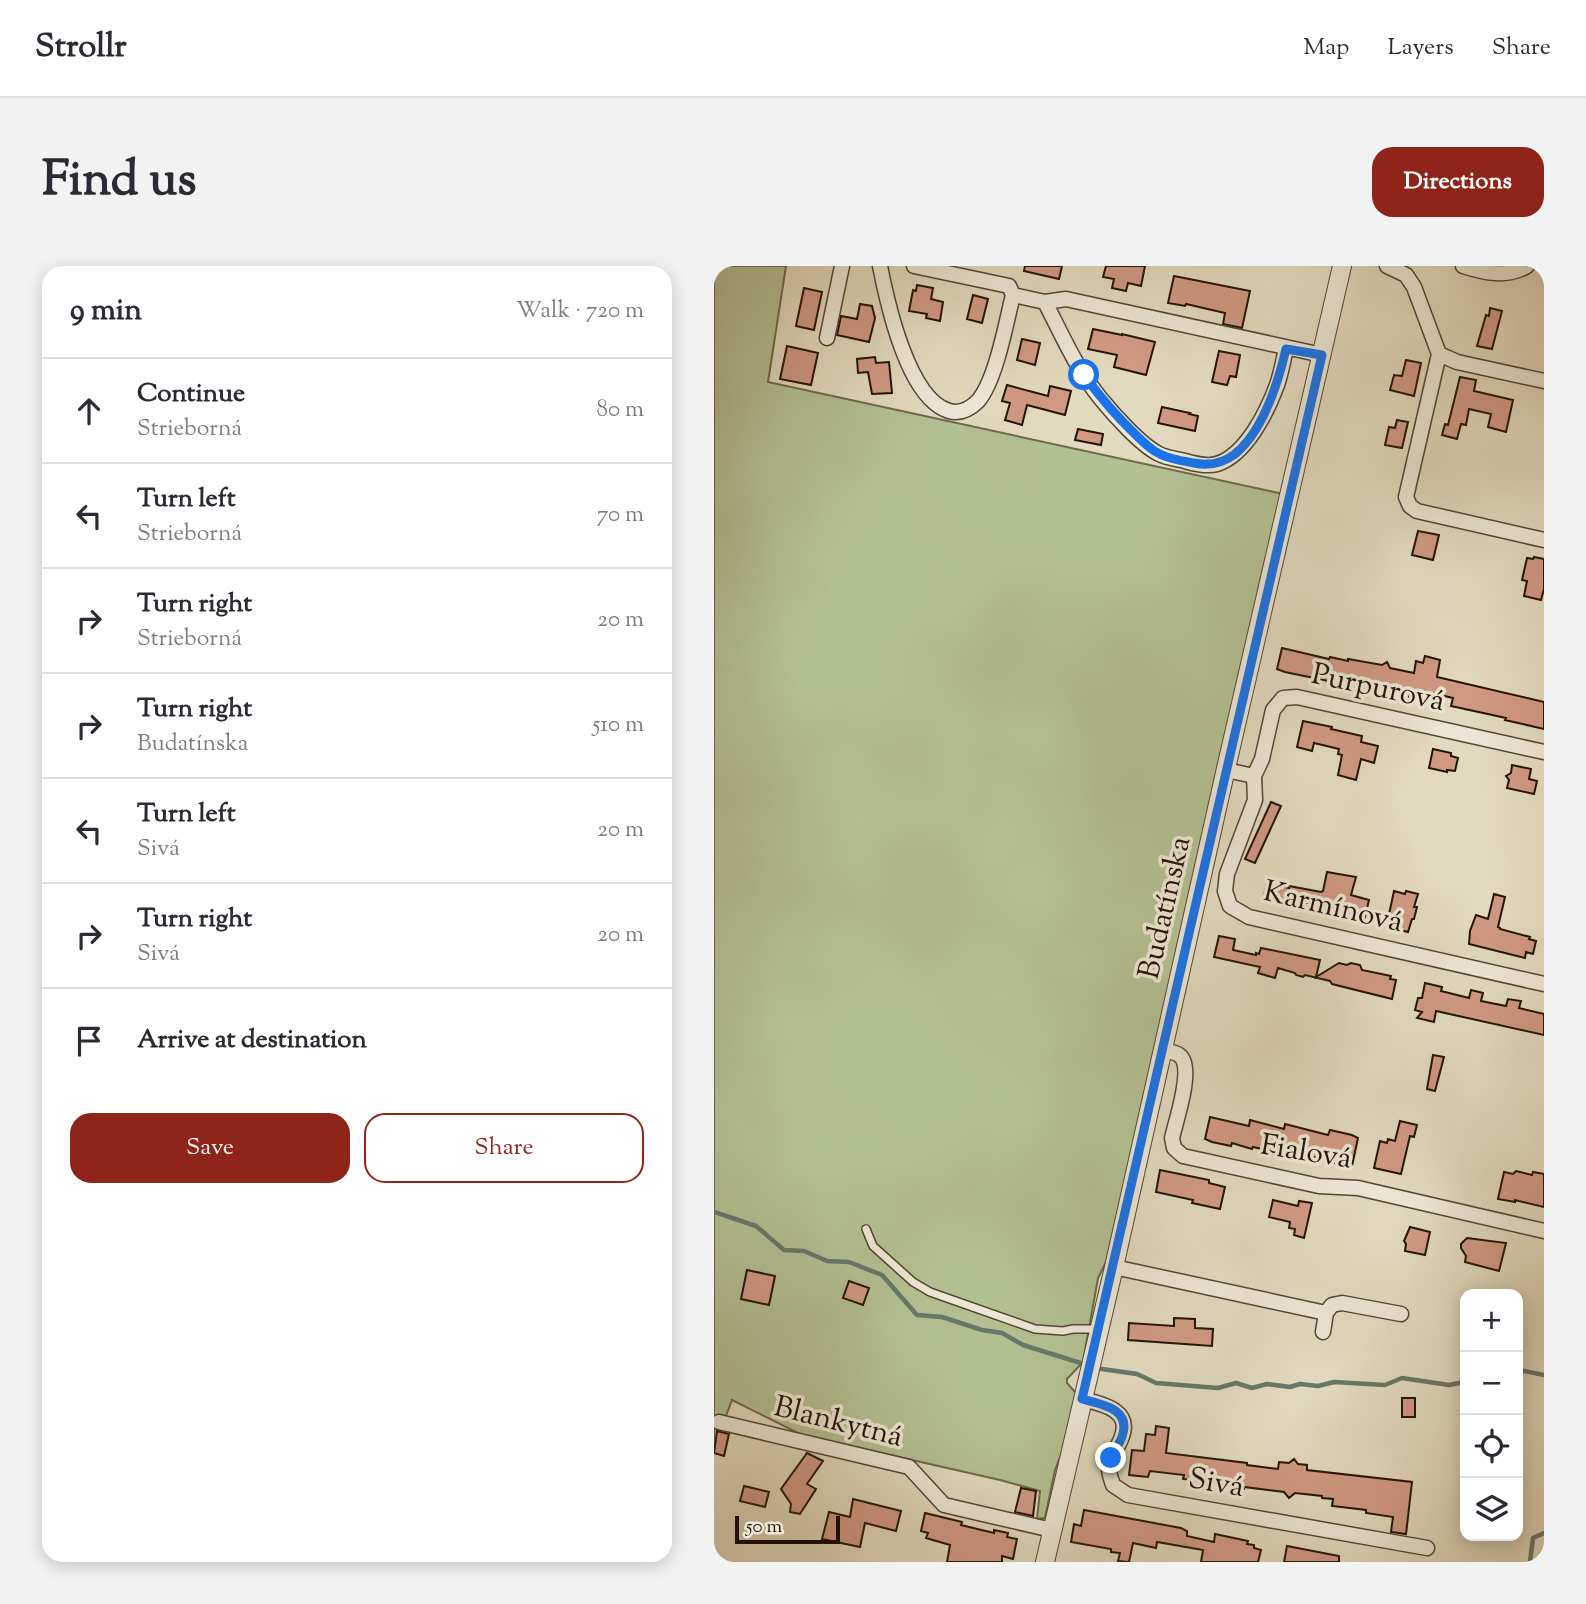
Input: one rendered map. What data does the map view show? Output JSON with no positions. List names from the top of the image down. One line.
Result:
{"streets":{"street":["Purpurová","Budatínska","Karmínová","Fialová","Blankytná","Sivá"]},"crossings":[["Purpurová","Karmínová"],["Budatínska","Fialová"],["Budatínska","Blankytná"],["Budatínska","Sivá"]],"scale_bar":"50 m","page":{"header":"Strollr","nav":["Map","Layers","Share"],"title":"Find us","buttons":["Directions",["Save","Share"]],"heading":["9 min","Walk · 720 m"],"list":[["Continue","Strieborná","80 m"],["Turn left","Strieborná","70 m"],["Turn right","Strieborná","20 m"],["Turn right","Budatínska","510 m"],["Turn left","Sivá","20 m"],["Turn right","Sivá","20 m"],"Arrive at destination"],"map_buttons":["+","−"],"scale":"50 m"}}
